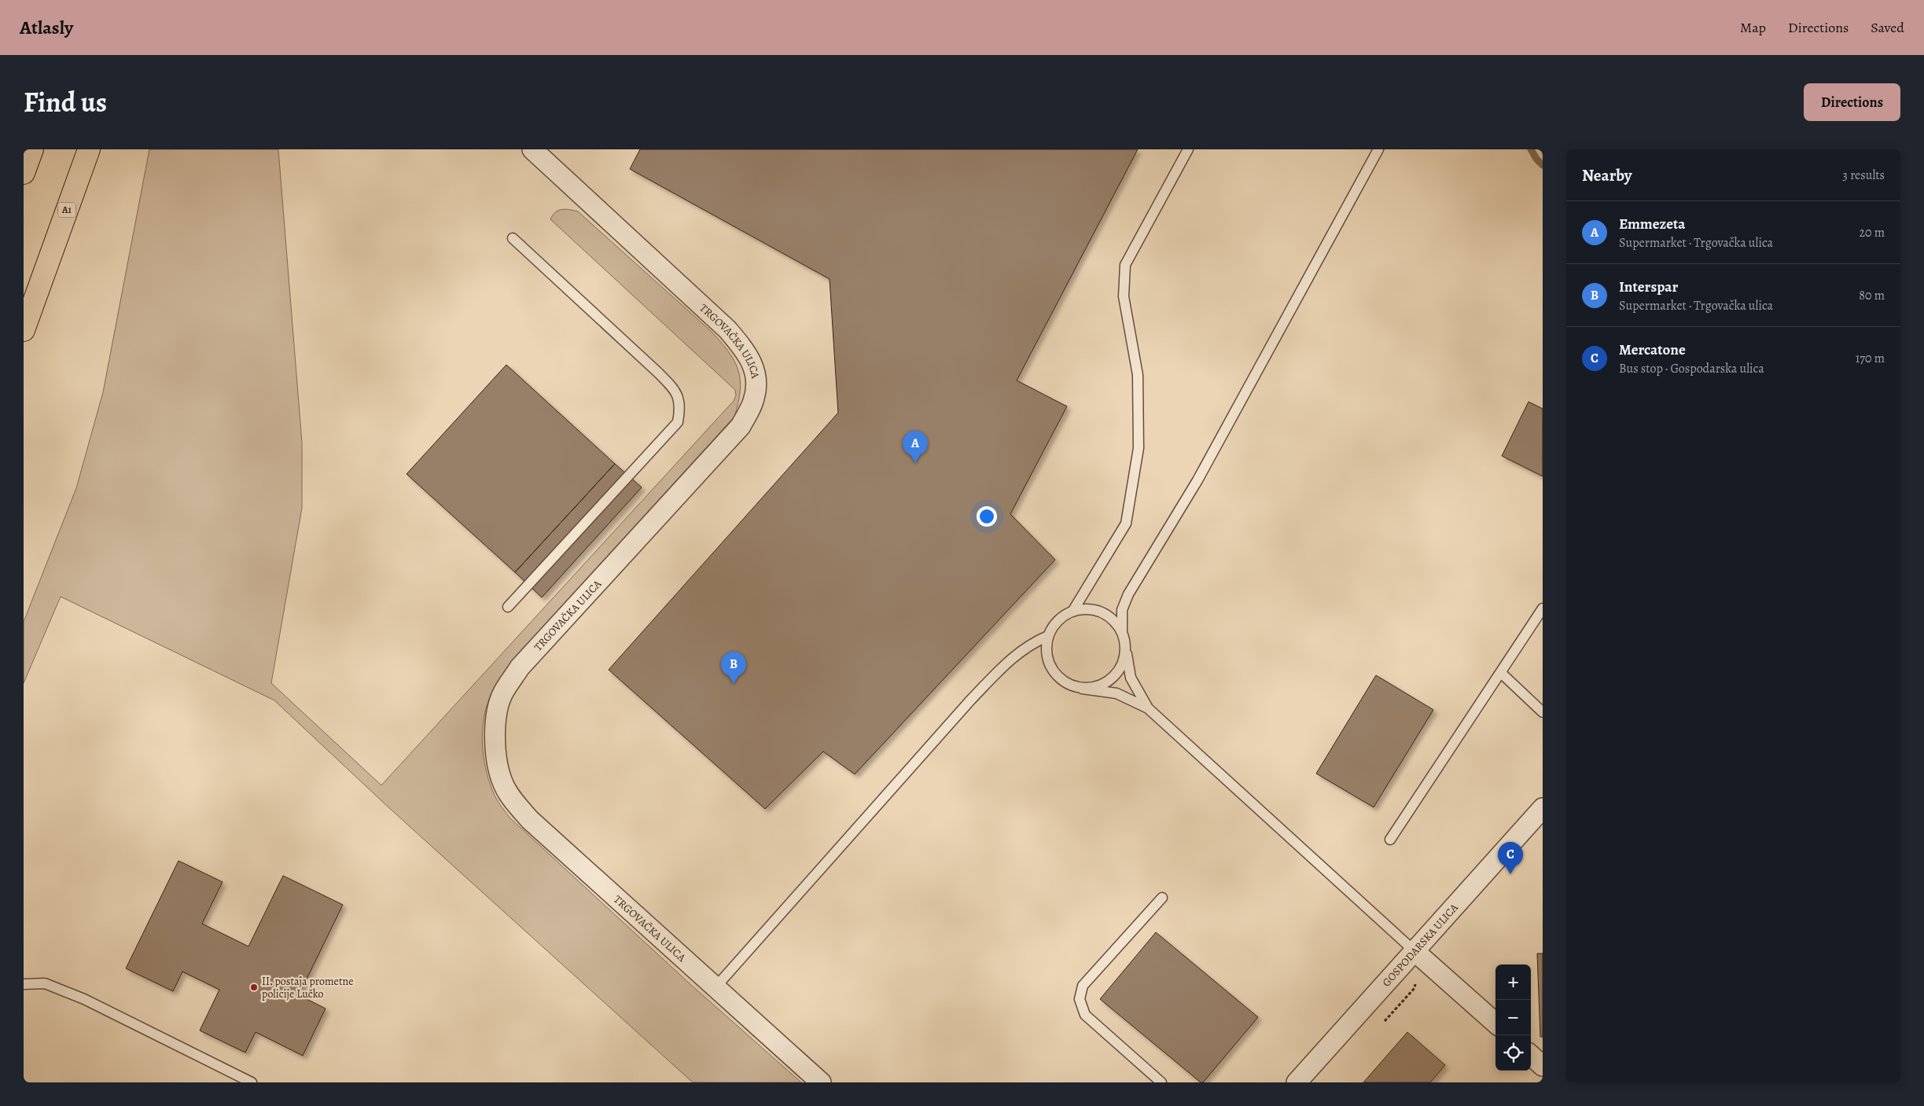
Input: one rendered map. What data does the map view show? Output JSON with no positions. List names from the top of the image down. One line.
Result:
{"streets":{"highway":["A1"],"street":["TRGOVAČKA ULICA","GOSPODARSKA ULICA"]},"places":["II. postaja prometne policije Lučko"],"page":{"header":"Atlasly","nav":["Map","Directions","Saved"],"title":"Find us","buttons":"Directions","heading":["Nearby","3 results"],"list":[{"mark":"A","name":"Emmezeta","note":"Supermarket · Trgovačka ulica","value":"20 m"},{"mark":"B","name":"Interspar","note":"Supermarket · Trgovačka ulica","value":"80 m"},{"mark":"C","name":"Mercatone","note":"Bus stop · Gospodarska ulica","value":"170 m"}],"pins":["A","B","C"],"map_buttons":["+","−"]}}
